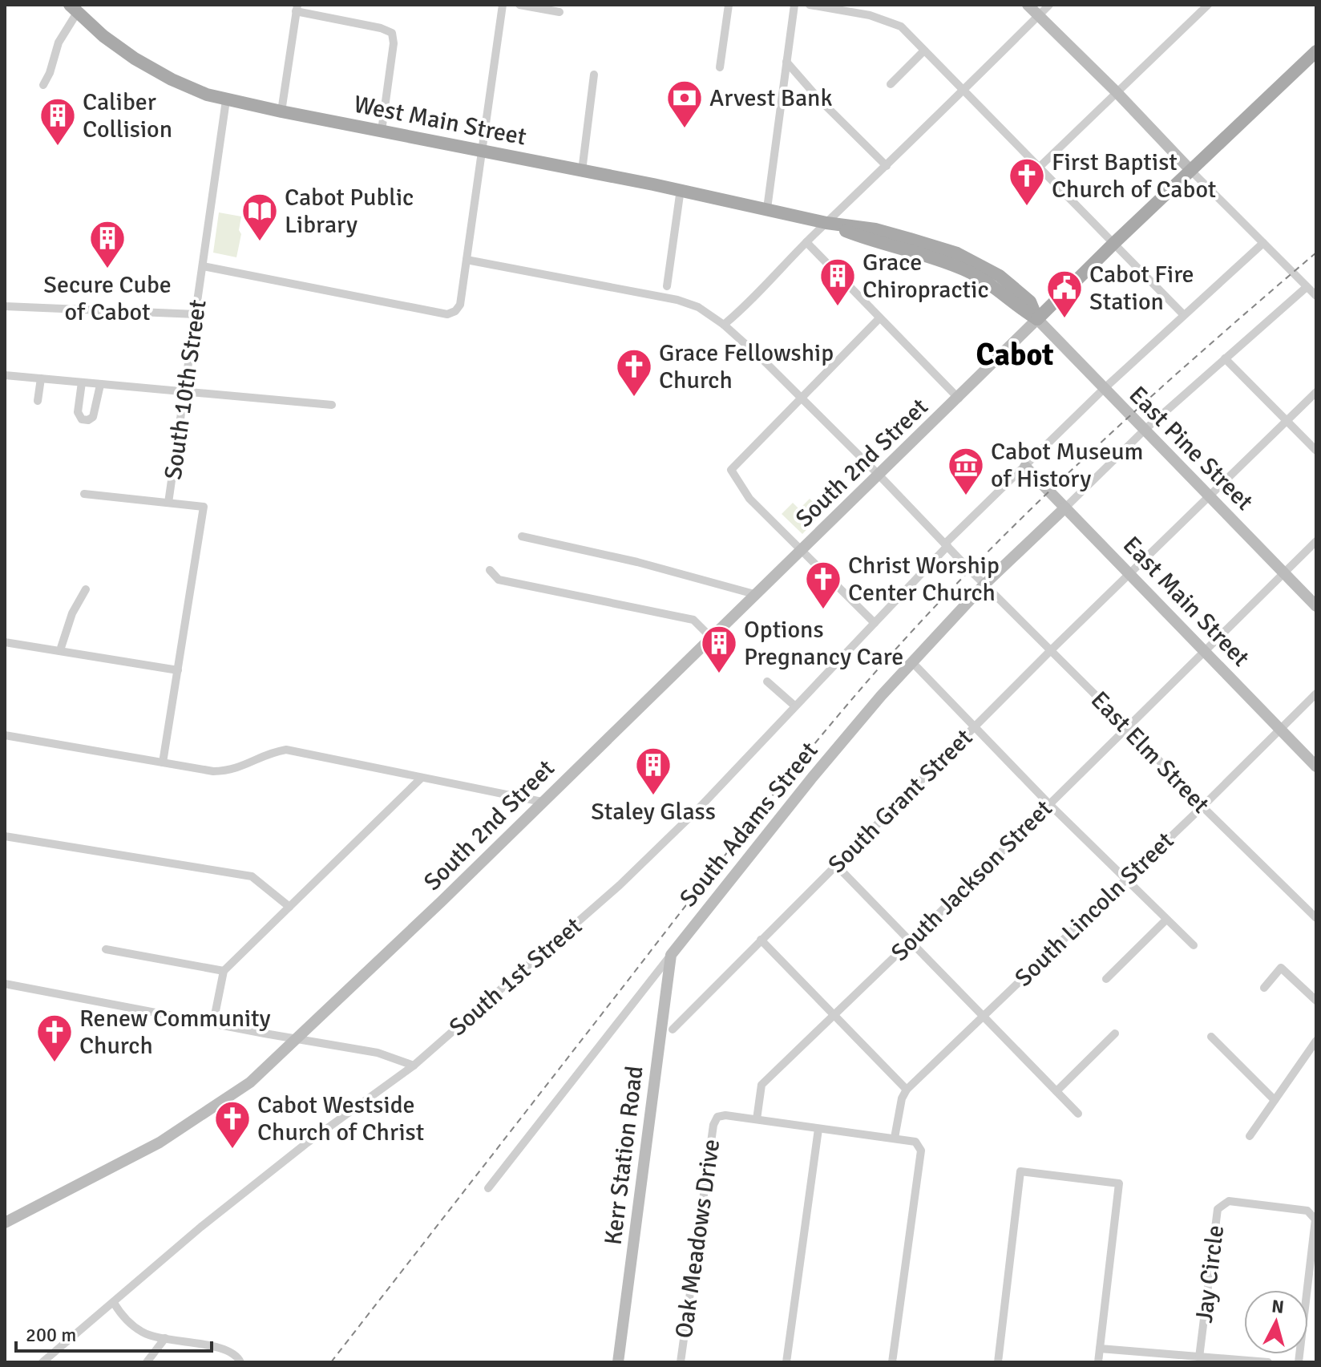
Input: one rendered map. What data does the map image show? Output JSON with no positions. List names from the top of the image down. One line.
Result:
{"streets":{"main road":["West Main Street","East Pine Street","South 2nd Street","East Main Street","South Adams Street","Kerr Station Road"],"street":["South 10th Street","East Elm Street","South Grant Street","South Jackson Street","South Lincoln Street","South 1st Street","Oak Meadows Drive","Jay Circle"]},"crossings":[["West Main Street","South 10th Street"],["West Main Street","East Pine Street"],["West Main Street","South 2nd Street"],["East Pine Street","South 2nd Street"],["East Pine Street","South Grant Street"],["East Pine Street","South Jackson Street"],["East Pine Street","South 1st Street"],["South 2nd Street","East Elm Street"],["East Main Street","South Grant Street"],["East Main Street","South Adams Street"],["East Main Street","South Jackson Street"],["East Main Street","South Lincoln Street"],["East Main Street","South 1st Street"],["East Elm Street","South Grant Street"],["East Elm Street","South Adams Street"],["East Elm Street","South Jackson Street"],["East Elm Street","South Lincoln Street"],["East Elm Street","South 1st Street"],["South Adams Street","Kerr Station Road"],["South Jackson Street","Oak Meadows Drive"],["South Lincoln Street","Oak Meadows Drive"]],"districts":["Cabot"],"places":{"bank":["Arvest Bank"],"building":["Caliber Collision","Secure Cube of Cabot","Grace Chiropractic","Options Pregnancy Care","Staley Glass"],"church":["First Baptist Church of Cabot","Grace Fellowship Church","Christ Worship Center Church","Renew Community Church","Cabot Westside Church of Christ"],"library":["Cabot Public Library"],"public building":["Cabot Fire Station"],"museum":["Cabot Museum of History"]},"scale_bar":"200 m","north":"top"}
